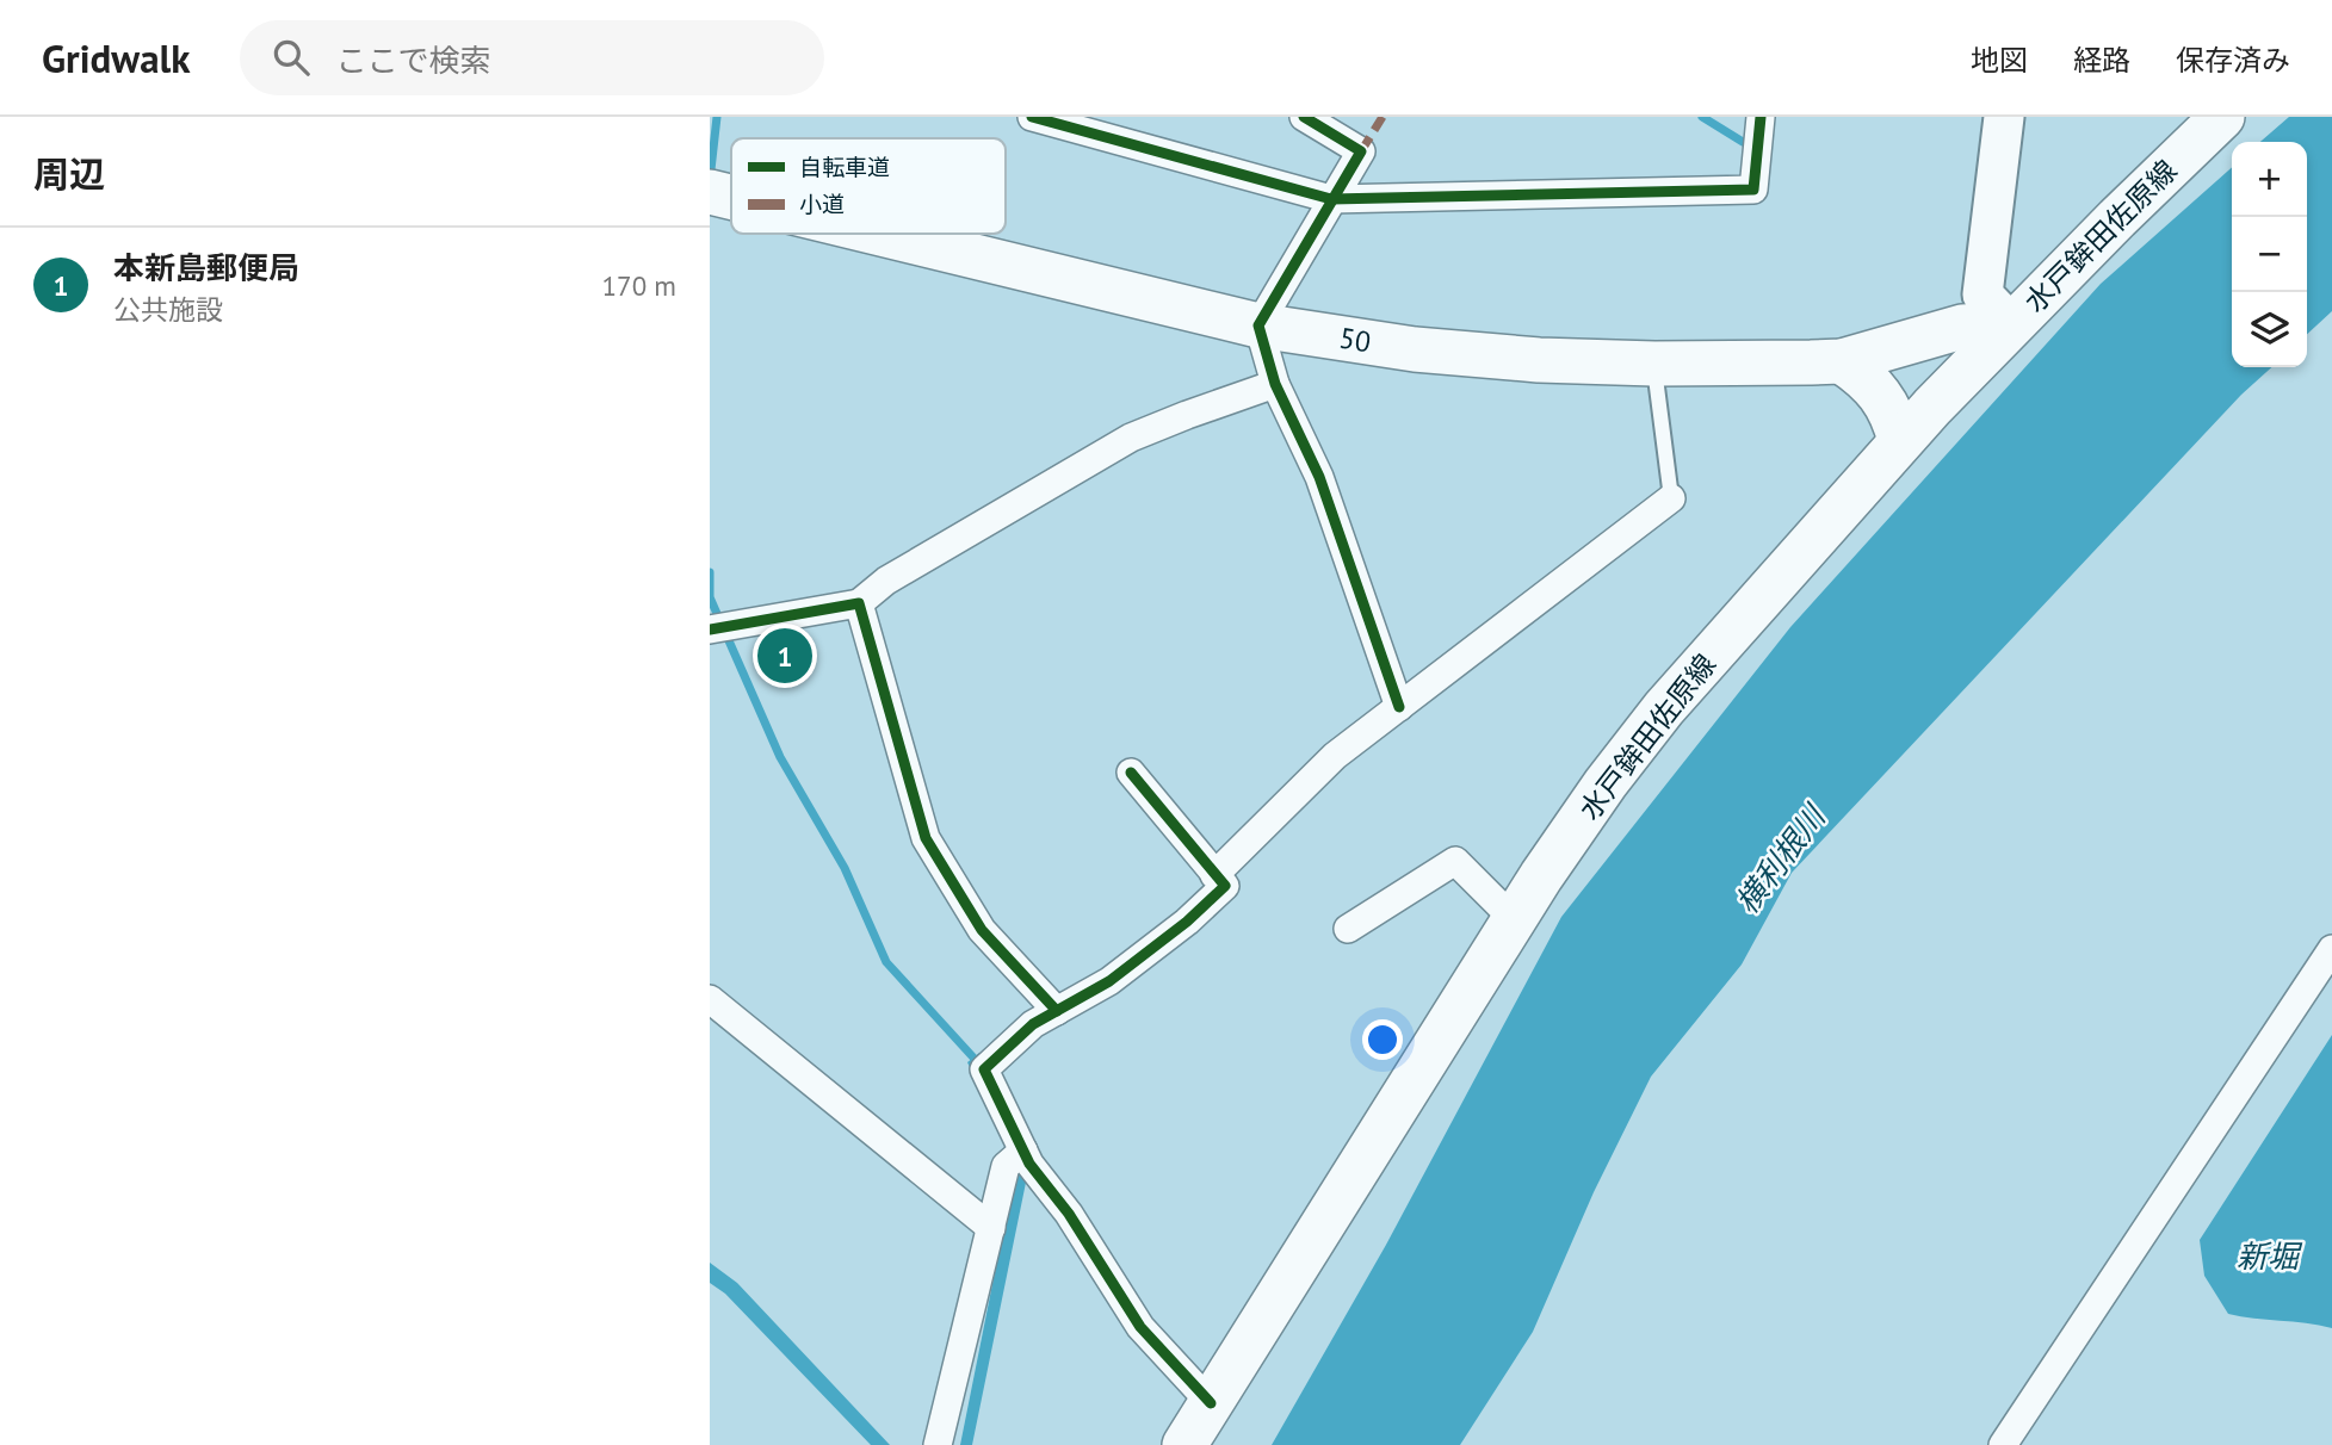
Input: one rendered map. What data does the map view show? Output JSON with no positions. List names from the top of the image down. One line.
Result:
{"streets":{"main road":["水戸鉾田佐原線","50"]},"crossings":[["水戸鉾田佐原線","50"]],"water":["横利根川","新堀"],"legend":["自転車道","小道"],"page":{"header":"Gridwalk","search":"ここで検索","nav":["地図","経路","保存済み"],"heading":"周辺","map_buttons":["+","−"],"list":[{"mark":"1","name":"本新島郵便局","note":"公共施設","value":"170 m"}],"pins":"1"}}
